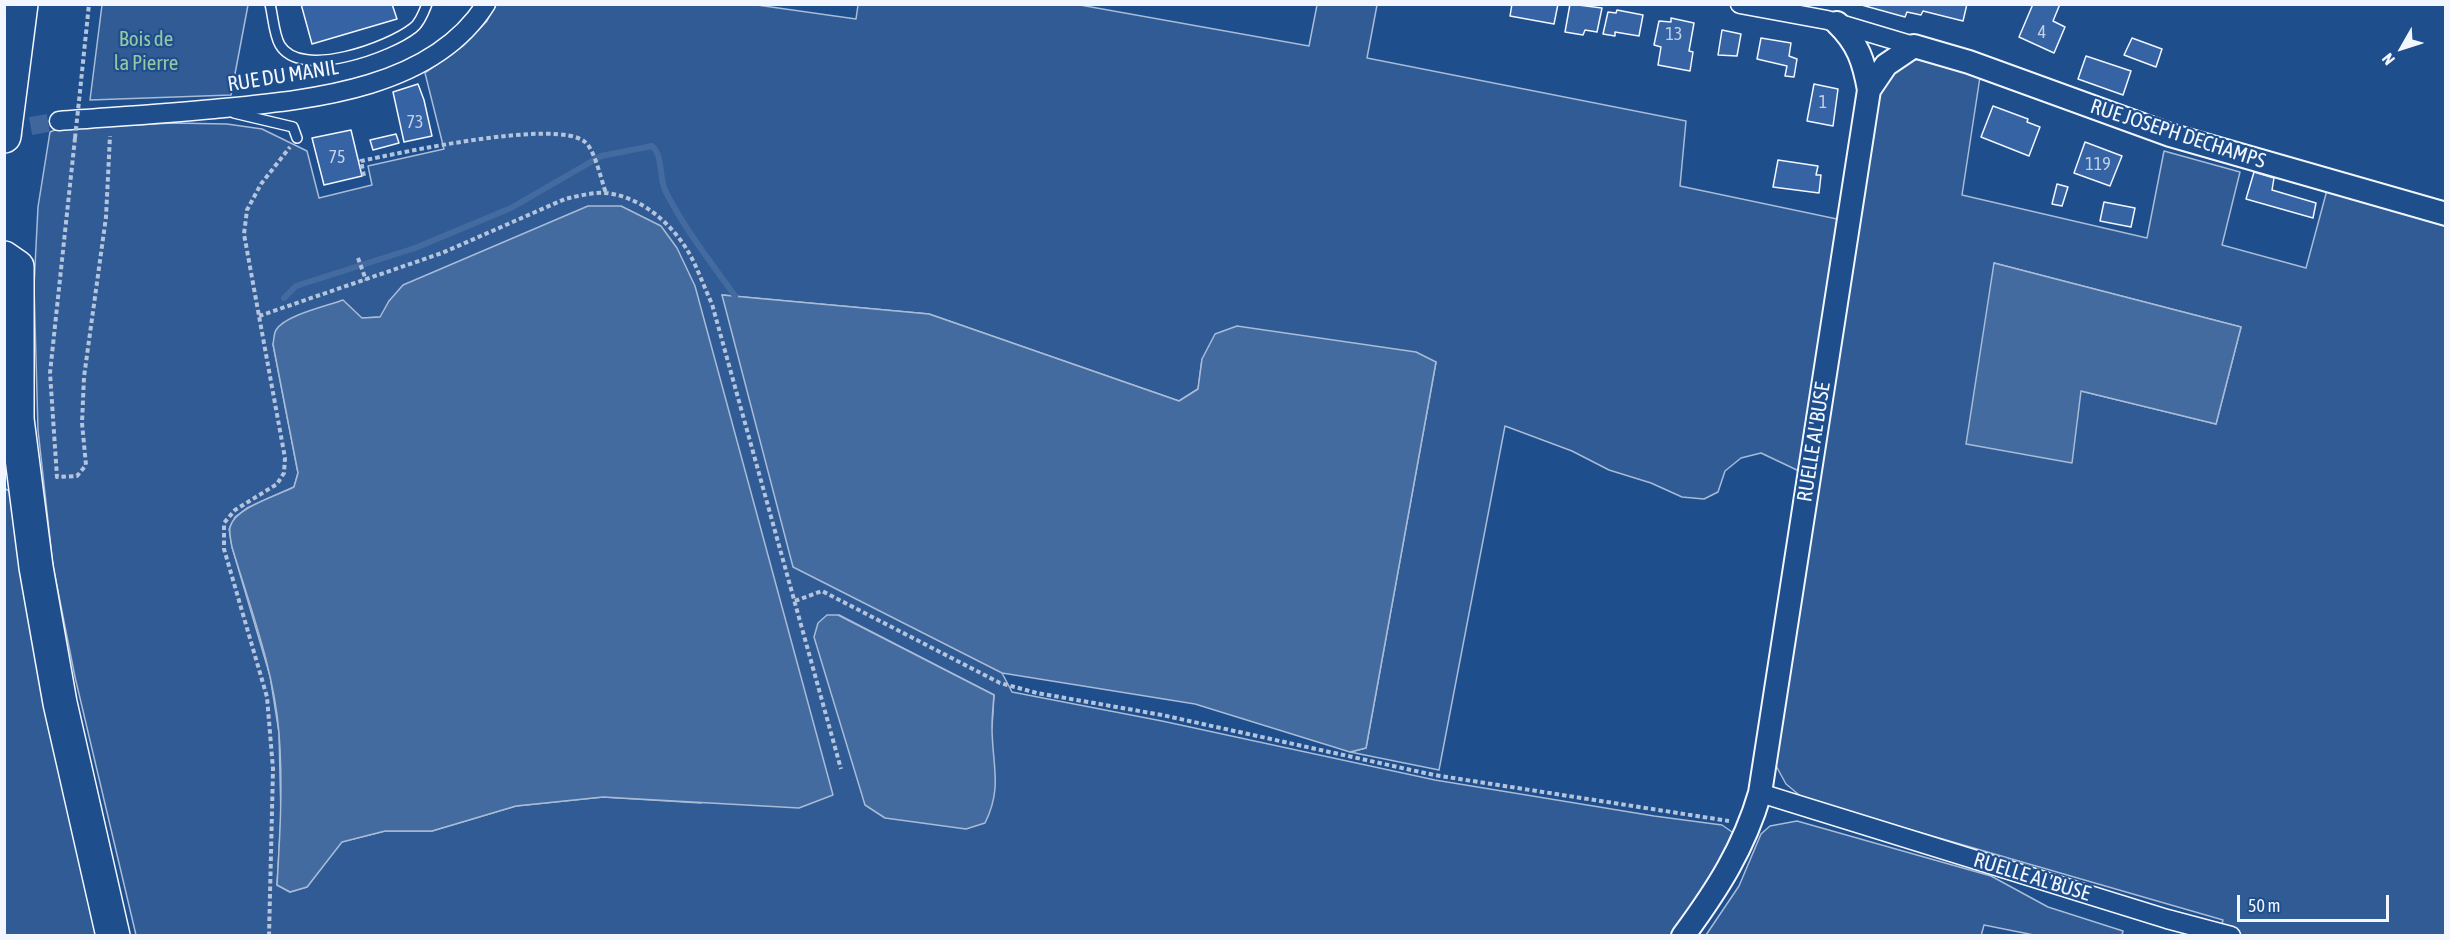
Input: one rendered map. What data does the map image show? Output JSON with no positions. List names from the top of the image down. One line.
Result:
{"streets":{"street":["RUE DU MANIL","RUE JOSEPH DECHAMPS","RUELLE AL'BUSE"]},"crossings":[["RUE JOSEPH DECHAMPS","RUELLE AL'BUSE"]],"parks":["Bois de la Pierre"],"house_numbers":["4","13","1","73","75","119"],"scale_bar":"50 m","north":"bottom left"}
